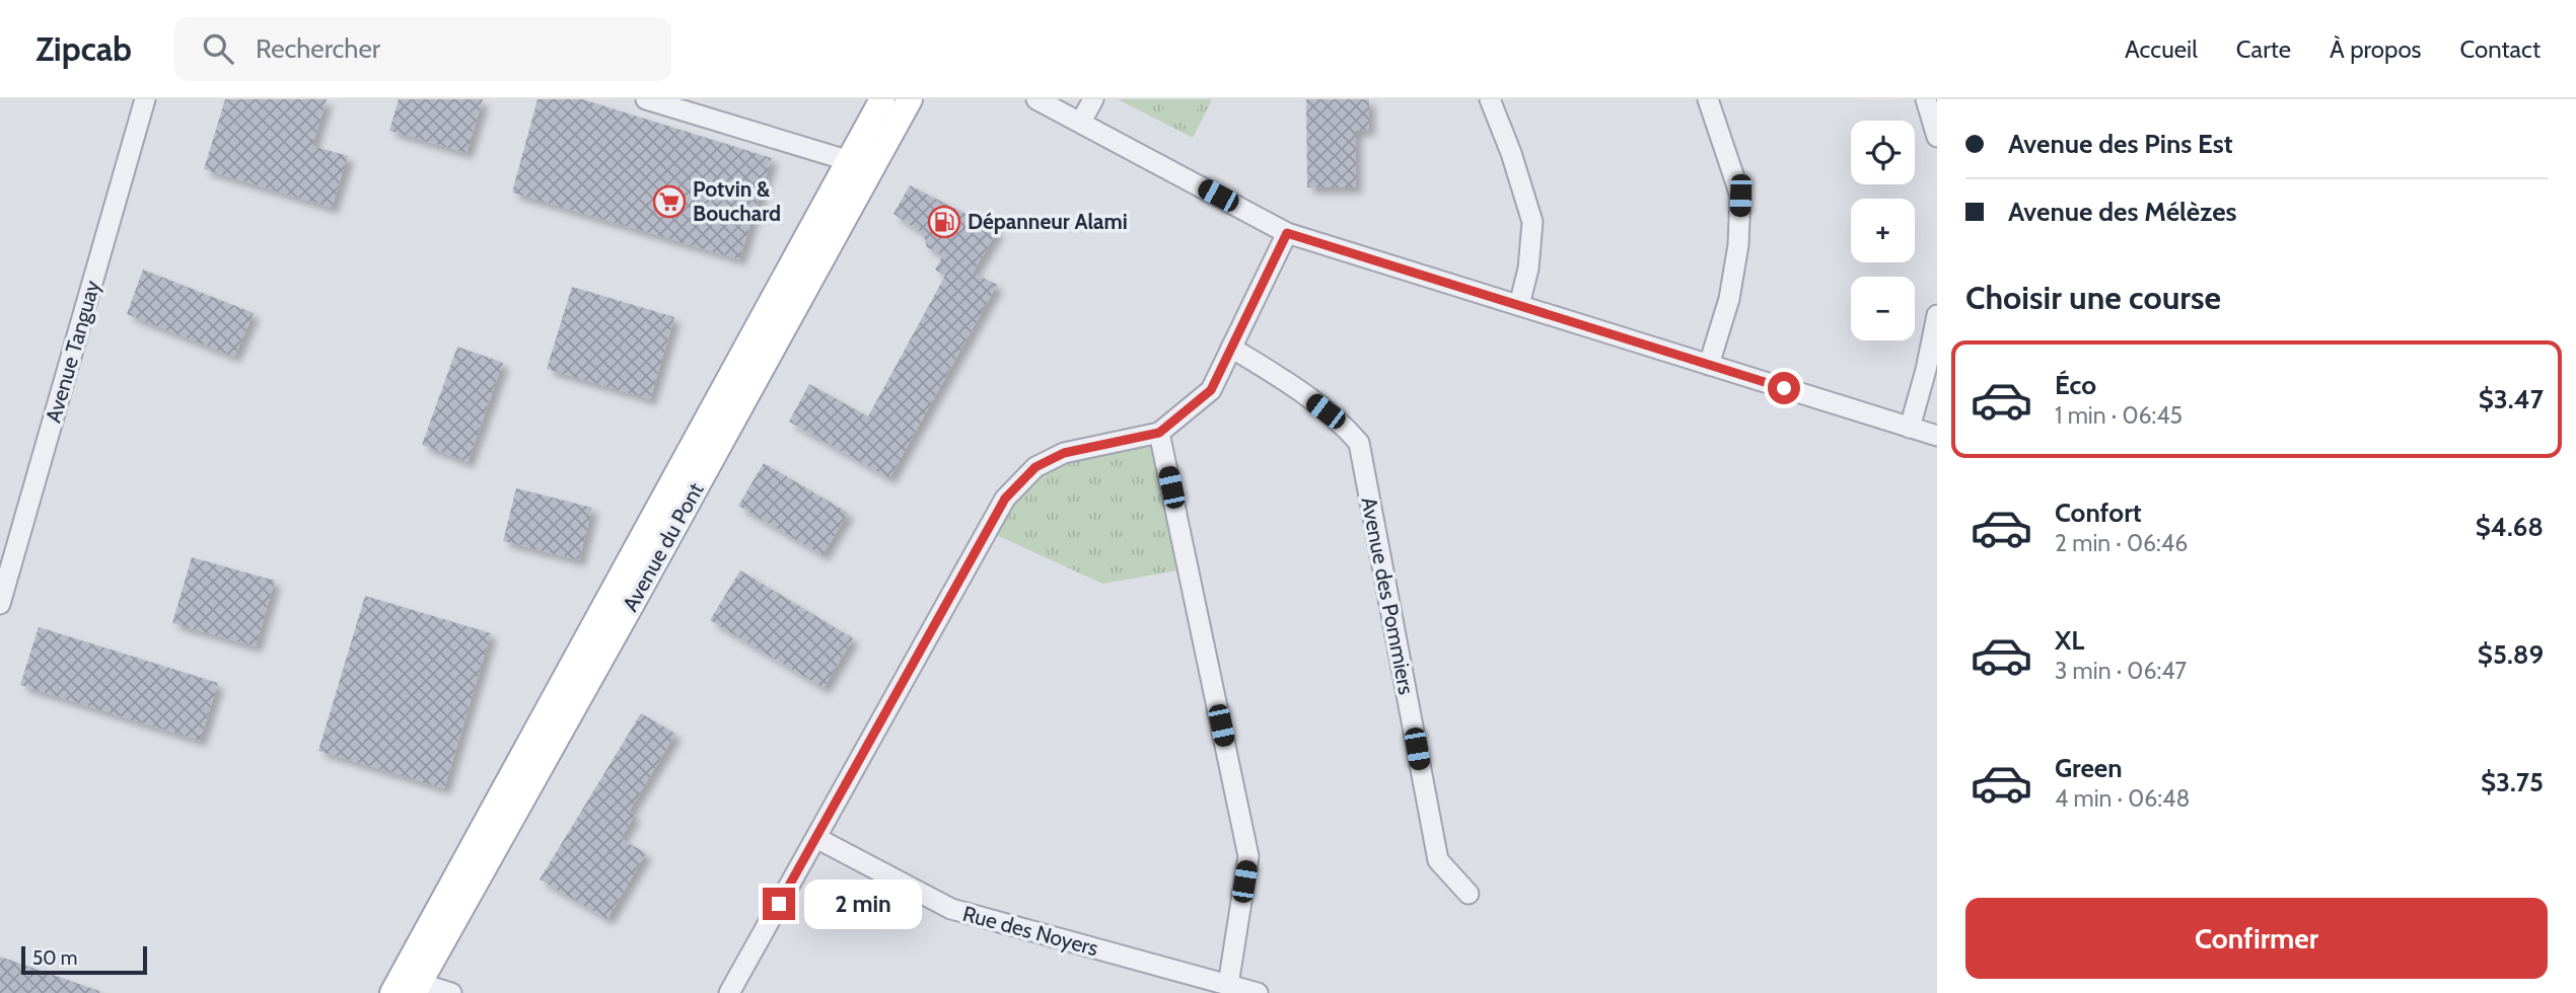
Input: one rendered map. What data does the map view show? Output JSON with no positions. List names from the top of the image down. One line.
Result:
{"streets":{"main road":["Avenue du Pont"],"street":["Avenue Tanguay","Avenue des Pommiers","Rue des Noyers"]},"places":{"supermarket":["Potvin & Bouchard"],"fuel station":["Dépanneur Alami"]},"scale_bar":"50 m","page":{"header":"Zipcab","search":"Rechercher","nav":["Accueil","Carte","À propos","Contact"],"banner":["Avenue des Pins Est","Avenue des Mélèzes"],"map_buttons":["+","−"],"heading":"Choisir une course","list":[{"name":"Éco","note":"1 min · 06:45","value":"$3.47"},{"name":"Confort","note":"2 min · 06:46","value":"$4.68"},{"name":"XL","note":"3 min · 06:47","value":"$5.89"},{"name":"Green","note":"4 min · 06:48","value":"$3.75"}],"bubble":"2 min","buttons":"Confirmer","scale":"50 m"}}
